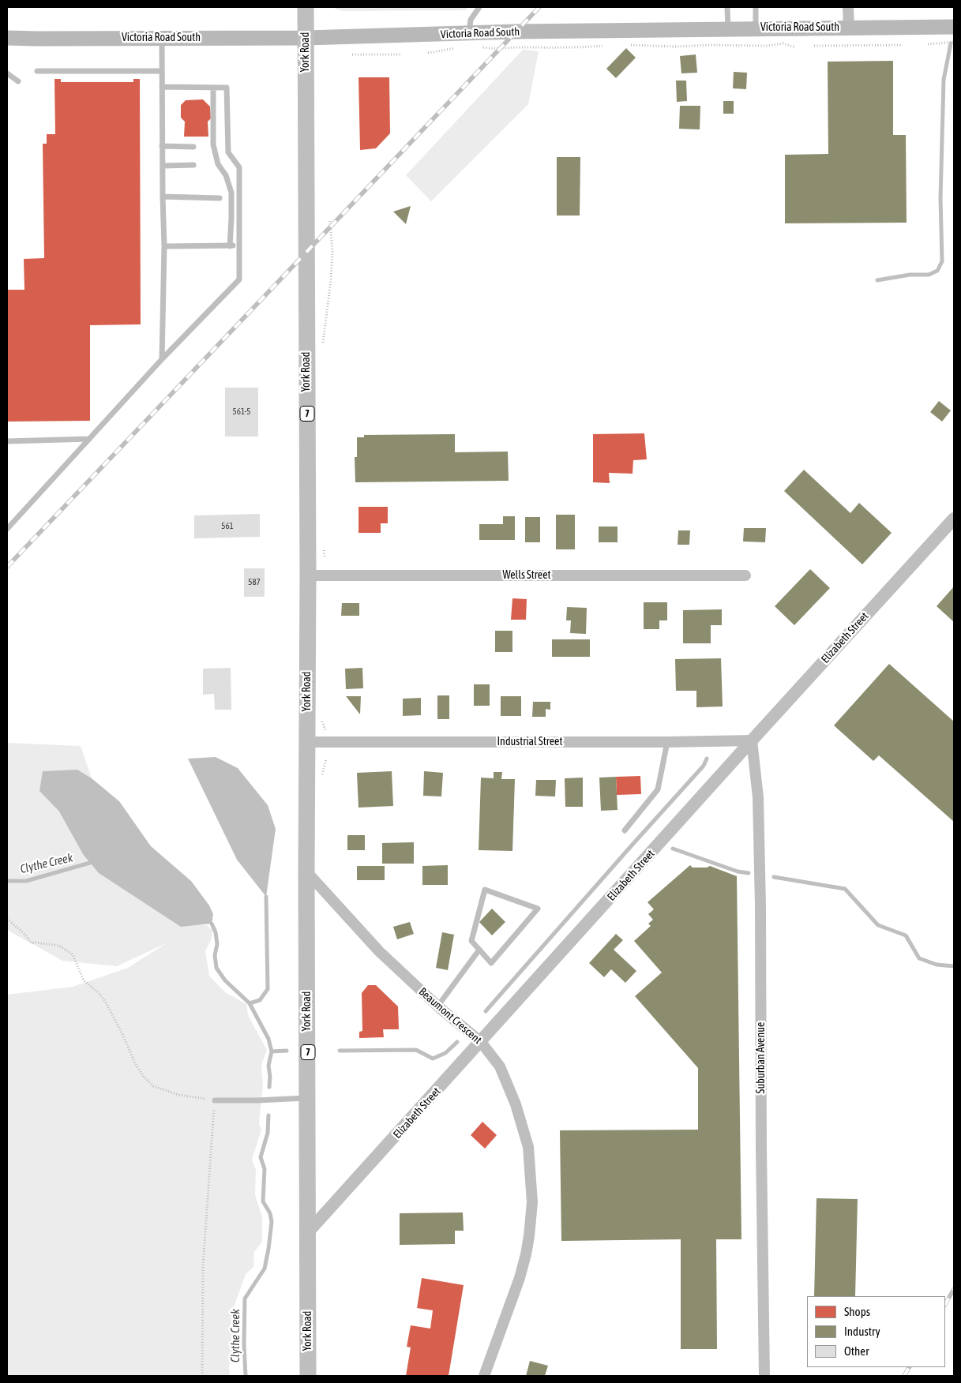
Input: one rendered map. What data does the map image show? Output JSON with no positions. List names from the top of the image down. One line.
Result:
{"streets":{"main road":["Victoria Road South","York Road","7"],"street":["Wells Street","Elizabeth Street","Industrial Street","Beaumont Crescent","Suburban Avenue"]},"crossings":[["Victoria Road South","York Road"],["York Road","Wells Street"],["York Road","Elizabeth Street"],["York Road","Industrial Street"],["York Road","Beaumont Crescent"],["Elizabeth Street","Industrial Street"],["Elizabeth Street","Beaumont Crescent"],["Elizabeth Street","Suburban Avenue"],["Industrial Street","Suburban Avenue"]],"water":["Clythe Creek"],"house_numbers":["561-5","561","587"],"legend":["Shops","Industry","Other"]}
